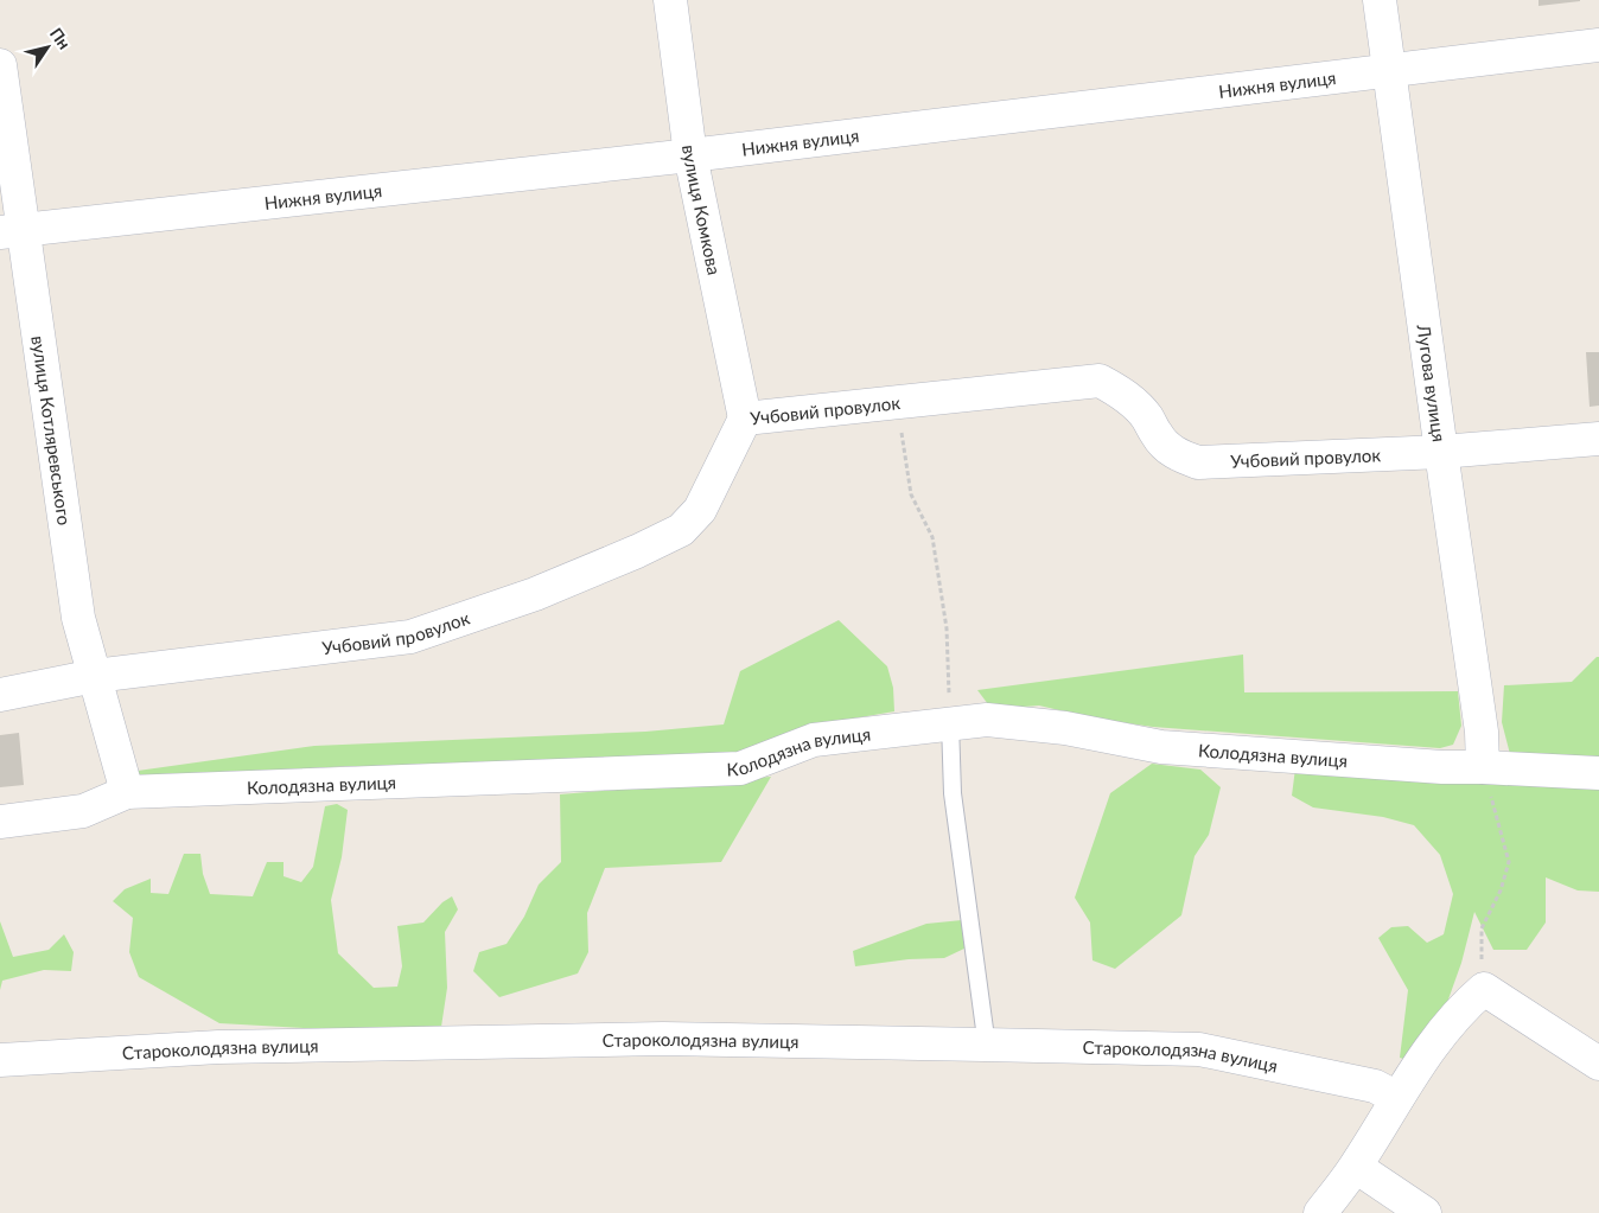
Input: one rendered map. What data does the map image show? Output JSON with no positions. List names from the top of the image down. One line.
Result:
{"streets":{"street":["Нижня вулиця","вулиця Комкова","Лугова вулиця","Учбовий провулок","вулиця Котляревського","Колодязна вулиця","Староколодязна вулиця"]},"crossings":[["Нижня вулиця","вулиця Комкова"],["Нижня вулиця","Лугова вулиця"],["Нижня вулиця","вулиця Котляревського"],["вулиця Комкова","Учбовий провулок"],["Лугова вулиця","Учбовий провулок"],["Лугова вулиця","Колодязна вулиця"],["Учбовий провулок","вулиця Котляревського"],["вулиця Котляревського","Колодязна вулиця"]],"north":"top right"}
